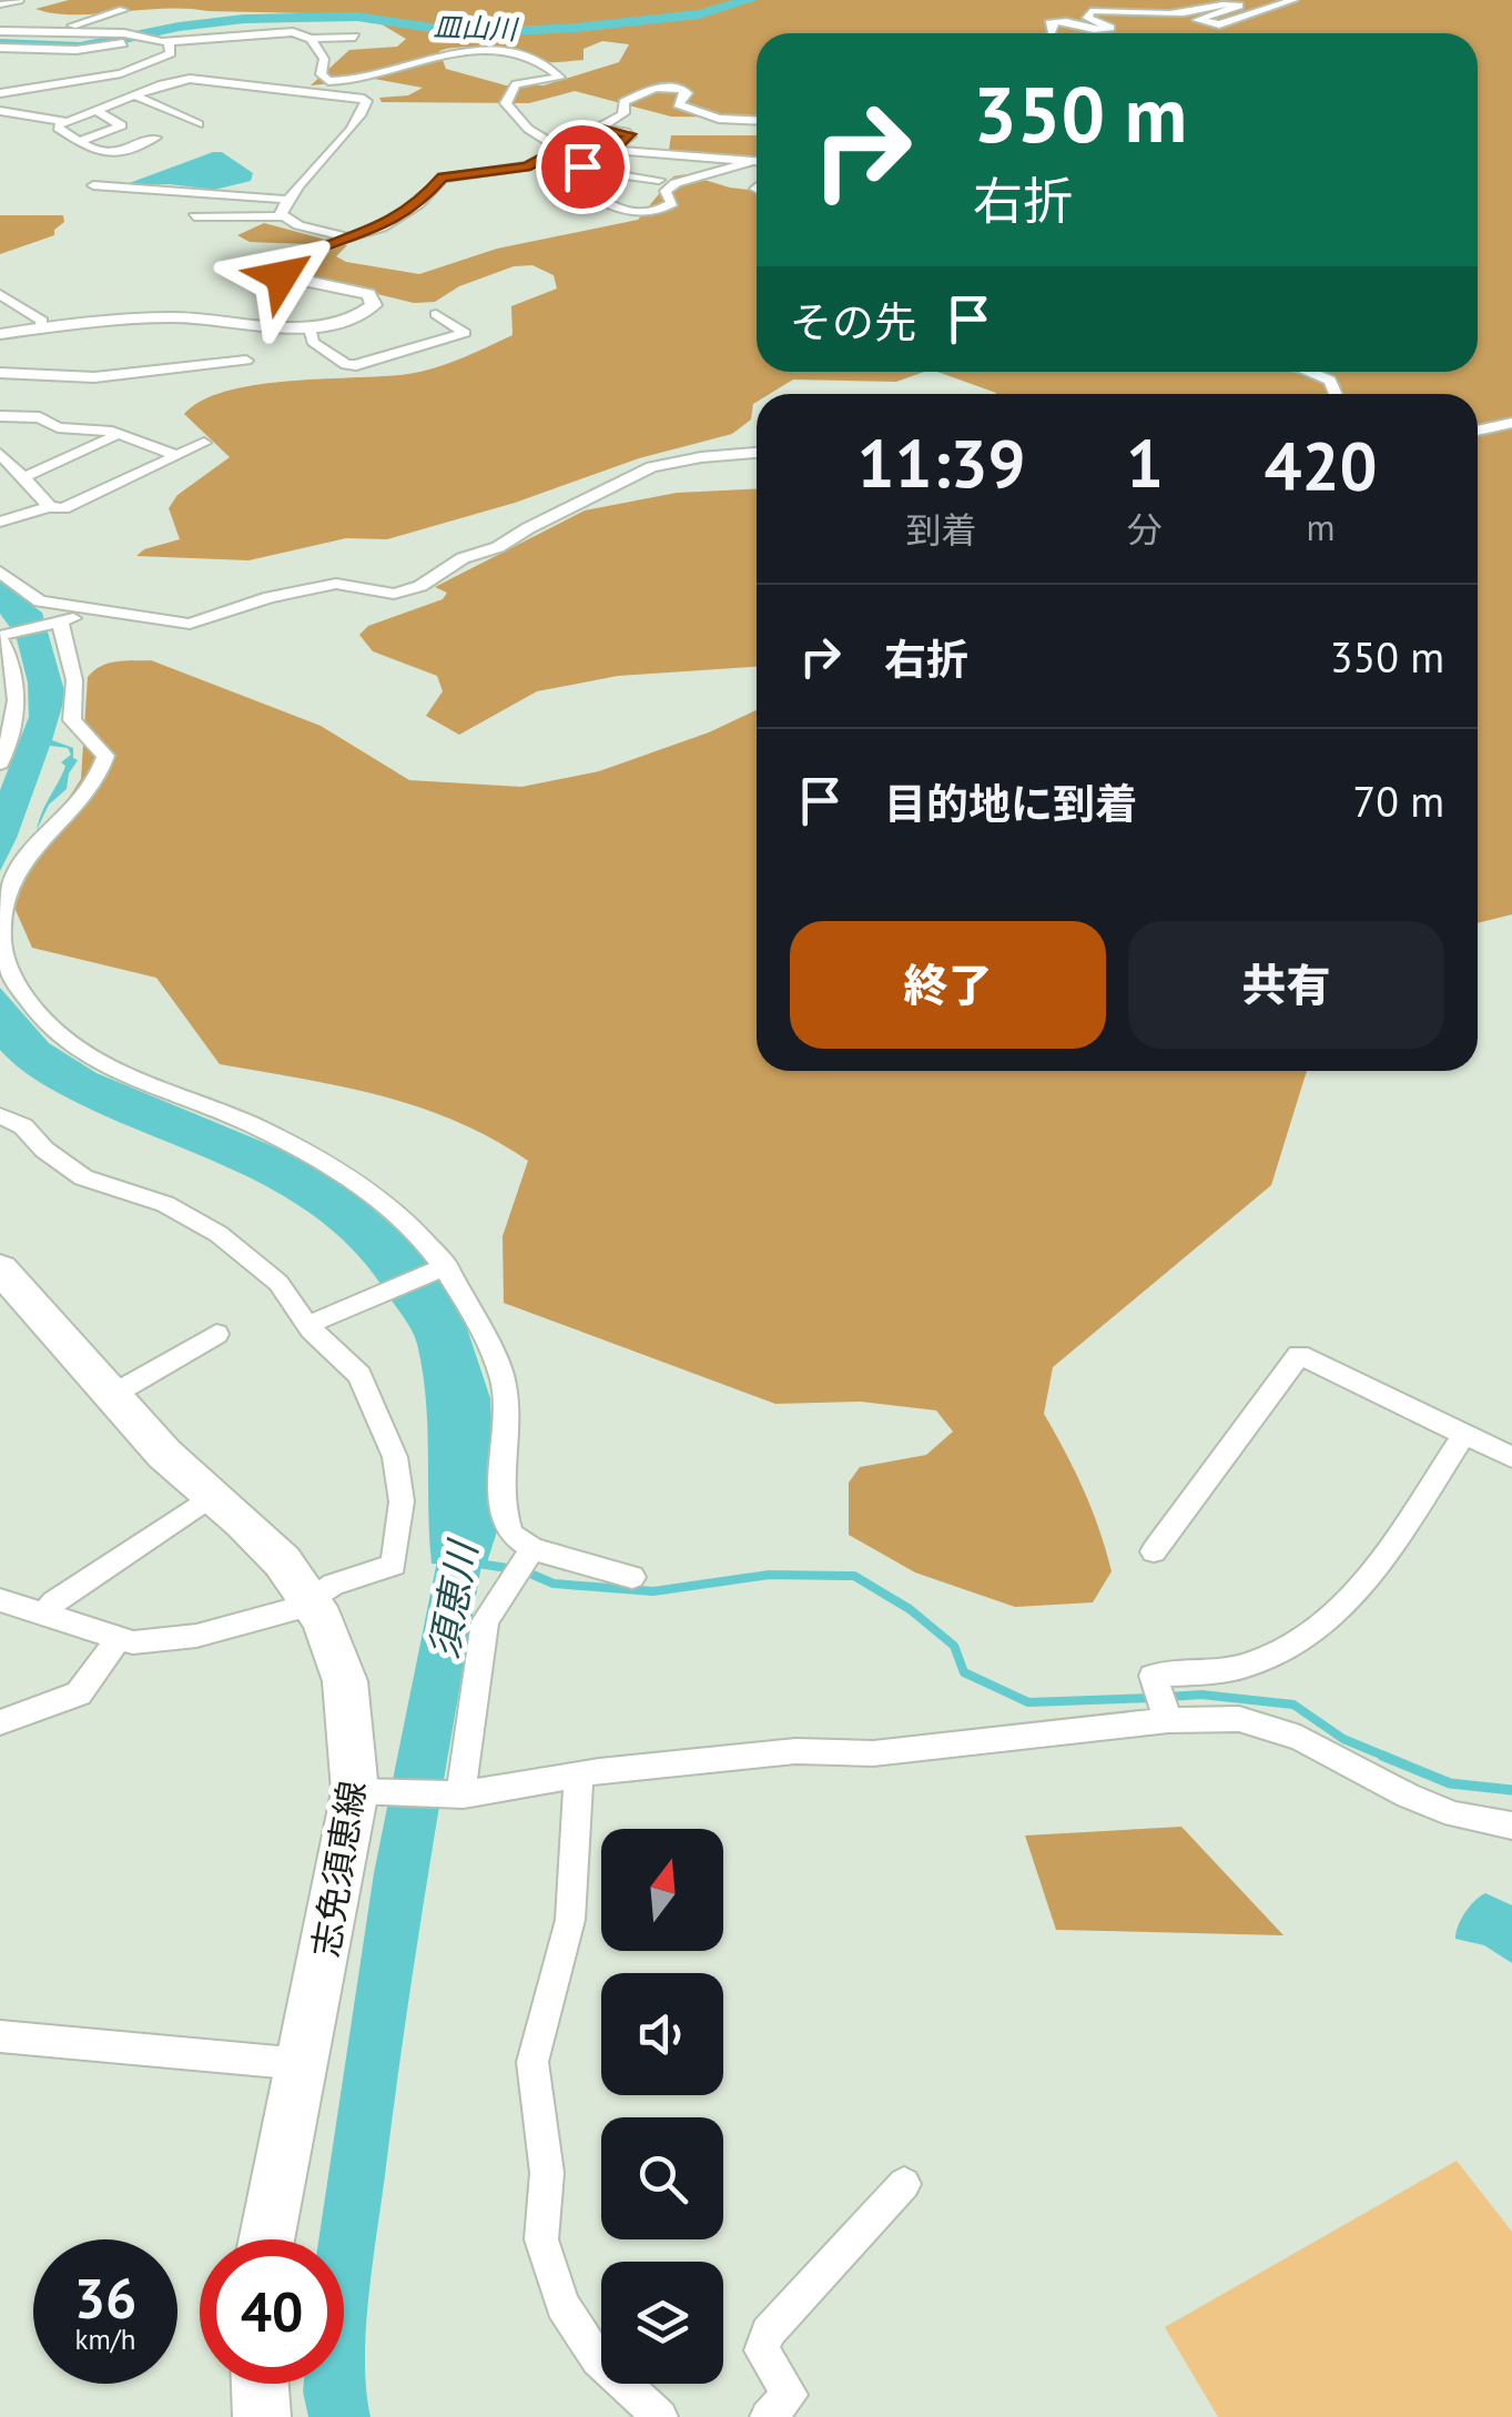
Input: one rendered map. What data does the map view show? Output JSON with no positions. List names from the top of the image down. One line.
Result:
{"streets":{"main road":["志免須恵線"]},"water":["皿山川","須恵川"],"north":"top","page":{"turn":["350 m","右折"],"then":"その先","eta":["11:39","到着","1","分","420","m"],"list":[{"name":"右折","value":"350 m"},{"name":"目的地に到着","value":"70 m"}],"buttons":["終了","共有"],"speed":"36 km/h","limit":"40"}}
